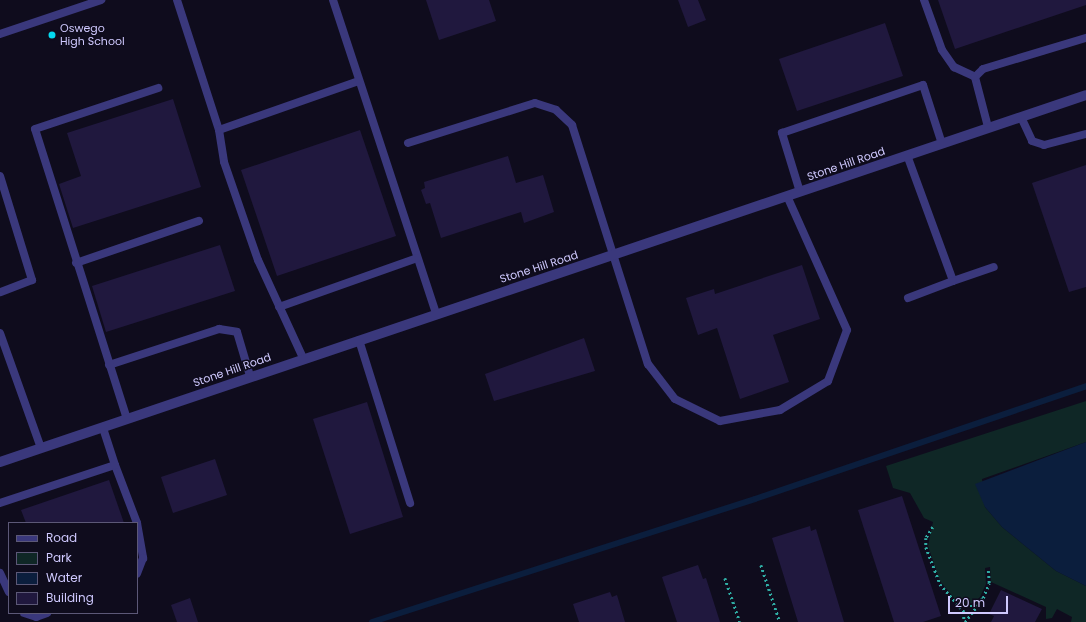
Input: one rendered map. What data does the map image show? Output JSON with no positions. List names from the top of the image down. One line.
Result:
{"streets":{"street":["Stone Hill Road"]},"places":["Oswego High School"],"legend":["Road","Park","Water","Building"],"scale_bar":"20 m"}
